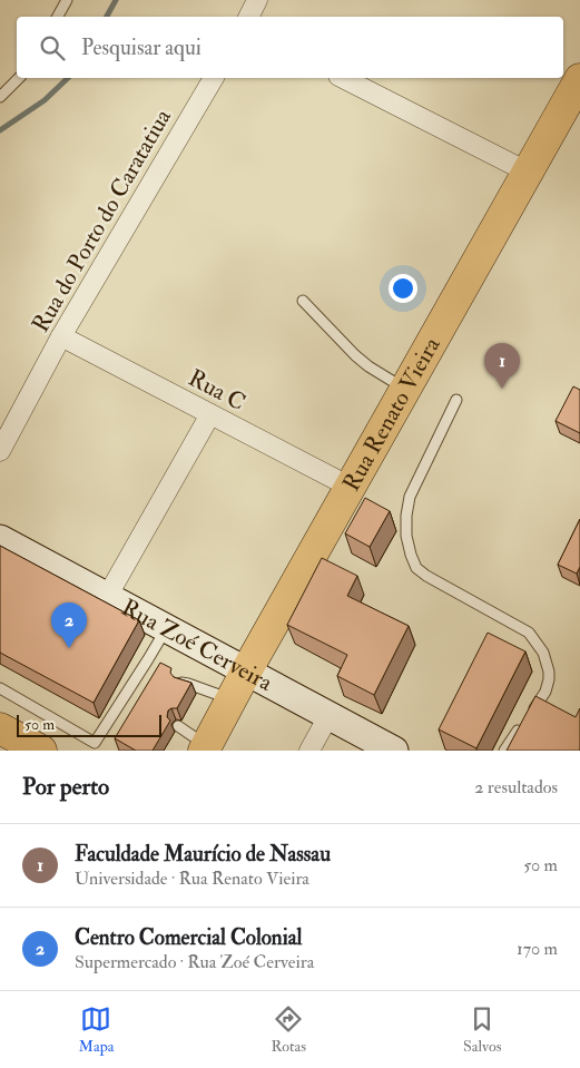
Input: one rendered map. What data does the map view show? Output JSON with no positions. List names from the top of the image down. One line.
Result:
{"streets":{"main road":["Rua Renato Vieira"],"street":["Rua do Porto do Caratatiua","Rua C","Rua Zoé Cerveira"]},"crossings":[["Rua do Porto do Caratatiua","Rua C"],["Rua C","Rua Renato Vieira"],["Rua Renato Vieira","Rua Zoé Cerveira"]],"scale_bar":"50 m","page":{"search":"Pesquisar aqui","pins":["1","2"],"scale":"50 m","heading":["Por perto","2 resultados"],"list":[{"mark":"1","name":"Faculdade Maurício de Nassau","note":"Universidade · Rua Renato Vieira","value":"50 m"},{"mark":"2","name":"Centro Comercial Colonial","note":"Supermercado · Rua Zoé Cerveira","value":"170 m"}],"nav":["Mapa","Rotas","Salvos"]}}
